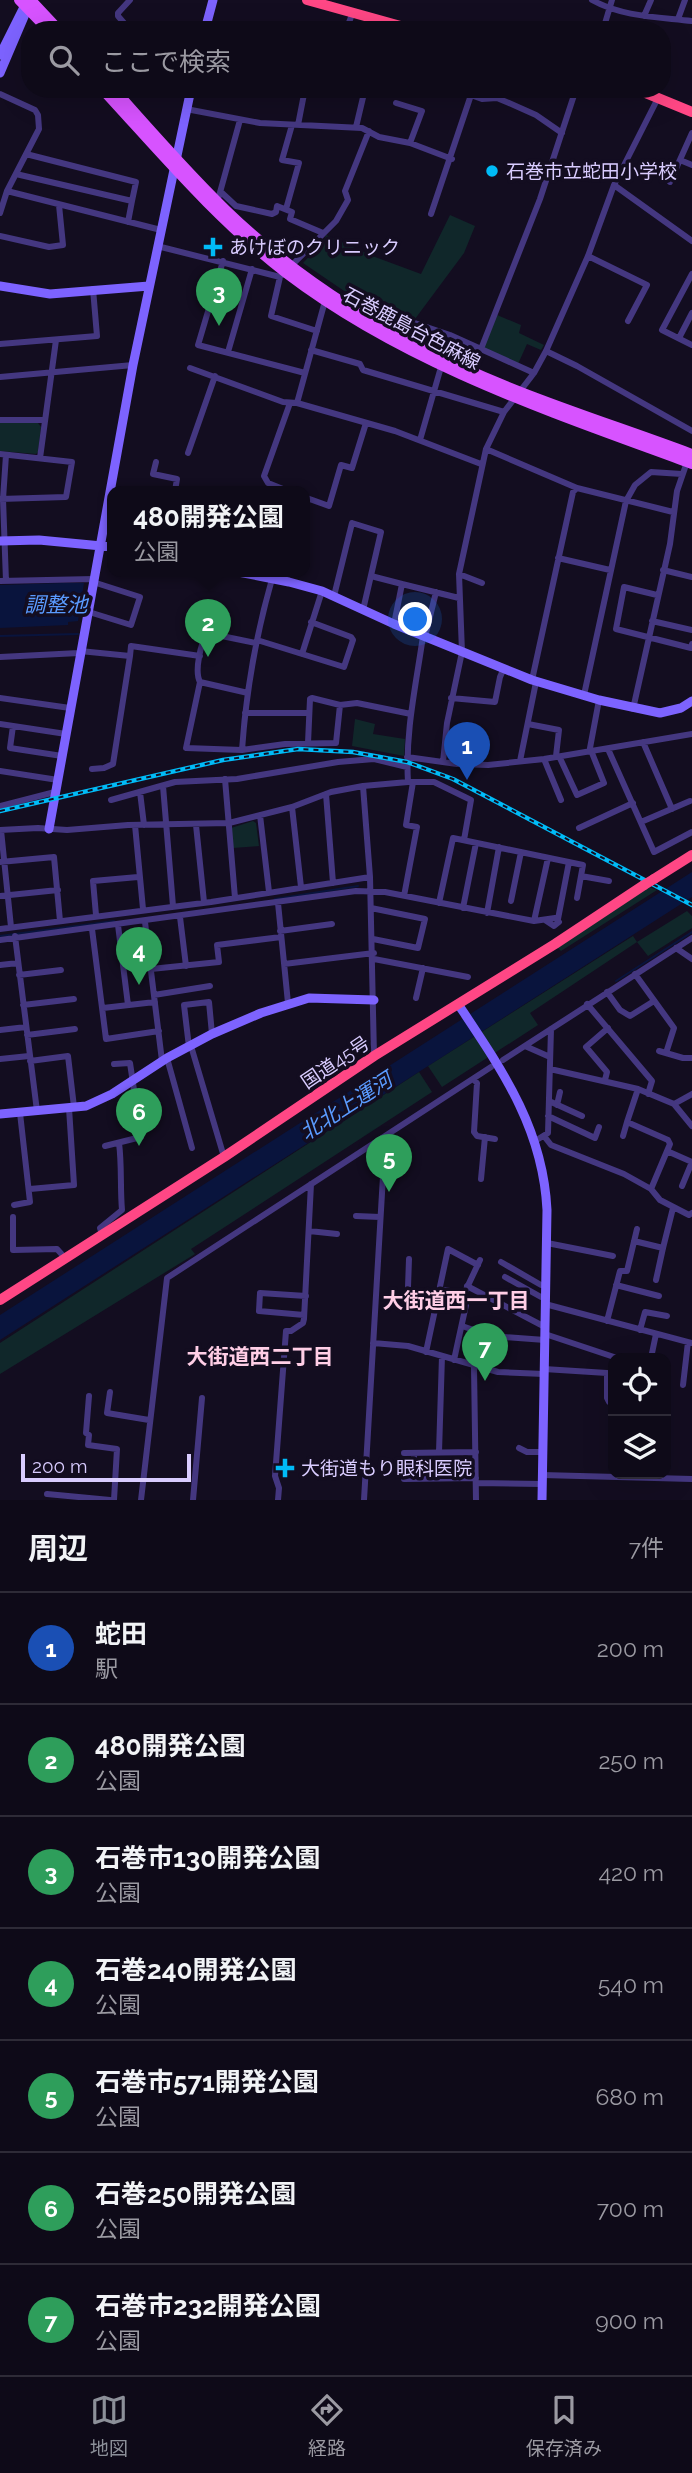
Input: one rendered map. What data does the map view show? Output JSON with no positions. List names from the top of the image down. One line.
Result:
{"streets":{"highway":["国道45号"],"main road":["石巻鹿島台色麻線"]},"districts":["大街道西一丁目","大街道西二丁目"],"water":["調整池","北北上運河"],"places":{"other":["石巻市立蛇田小学校"],"health":["あけぼのクリニック","大街道もり眼科医院"]},"scale_bar":"200 m","page":{"search":"ここで検索","pins":["3","2","1","4","6","5","7"],"popup":["480開発公園","公園"],"scale":"200 m","heading":["周辺","7件"],"list":[{"mark":"1","name":"蛇田","note":"駅","value":"200 m"},{"mark":"2","name":"480開発公園","note":"公園","value":"250 m"},{"mark":"3","name":"石巻市130開発公園","note":"公園","value":"420 m"},{"mark":"4","name":"石巻240開発公園","note":"公園","value":"540 m"},{"mark":"5","name":"石巻市571開発公園","note":"公園","value":"680 m"},{"mark":"6","name":"石巻250開発公園","note":"公園","value":"700 m"},{"mark":"7","name":"石巻市232開発公園","note":"公園","value":"900 m"}],"nav":["地図","経路","保存済み"]}}
